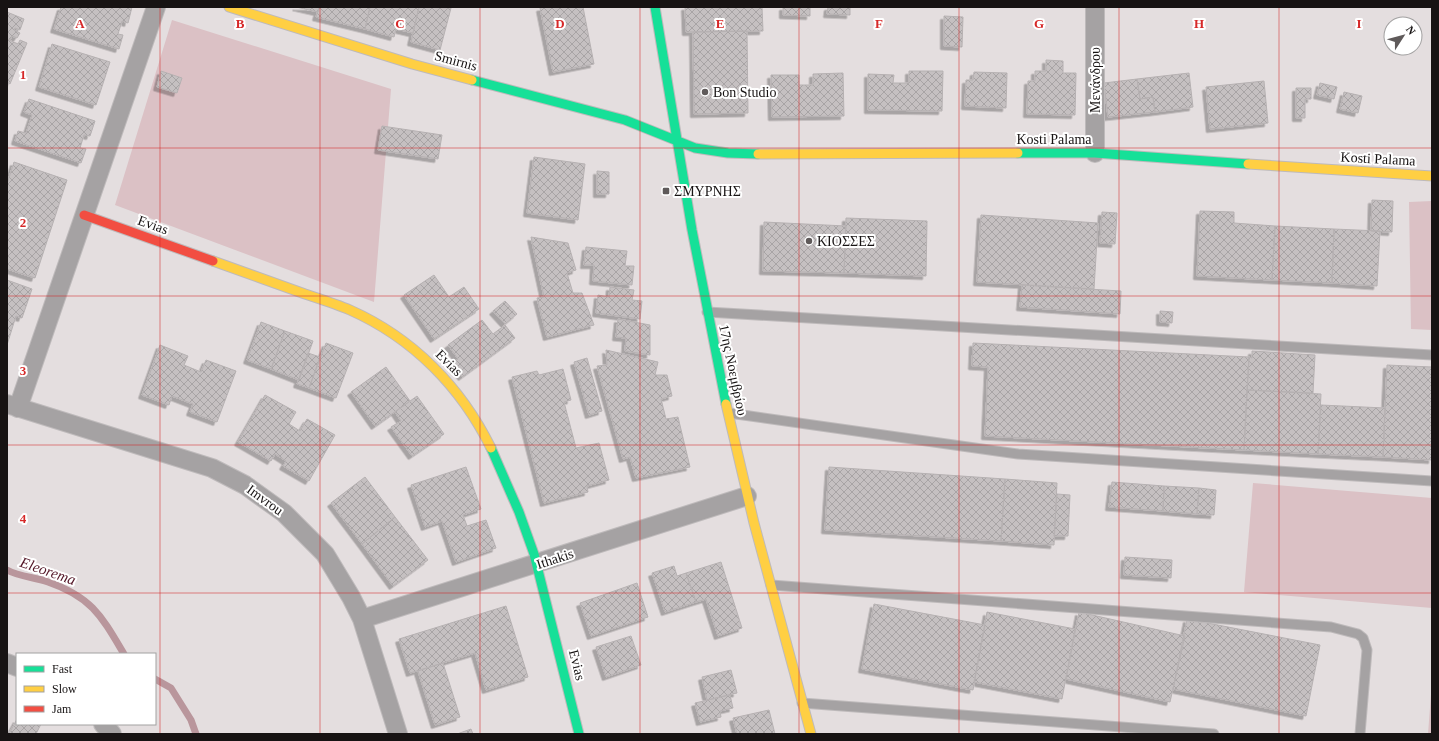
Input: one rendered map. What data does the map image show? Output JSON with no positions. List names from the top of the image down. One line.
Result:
{"streets":{"street":["Smirnis","Μενάνδρου","Kosti Palama","Evias","17ης Νοεμβρίου","Imvrou","Ithakis"]},"crossings":[["Smirnis","Kosti Palama"],["Smirnis","17ης Νοεμβρίου"],["Μενάνδρου","Kosti Palama"],["Kosti Palama","17ης Νοεμβρίου"],["Evias","Ithakis"],["17ης Νοεμβρίου","Ithakis"],["Imvrou","Ithakis"]],"water":["Eleorema"],"places":{"other":["Bon Studio","ΚΙΟΣΣΕΣ"],"transit":["ΣΜΥΡΝΗΣ"]},"legend":["Fast","Slow","Jam"],"north":"top right","grid":{"columns":["A","B","C","D","E","F","G","H","I"],"rows":["1","2","3","4"]}}
